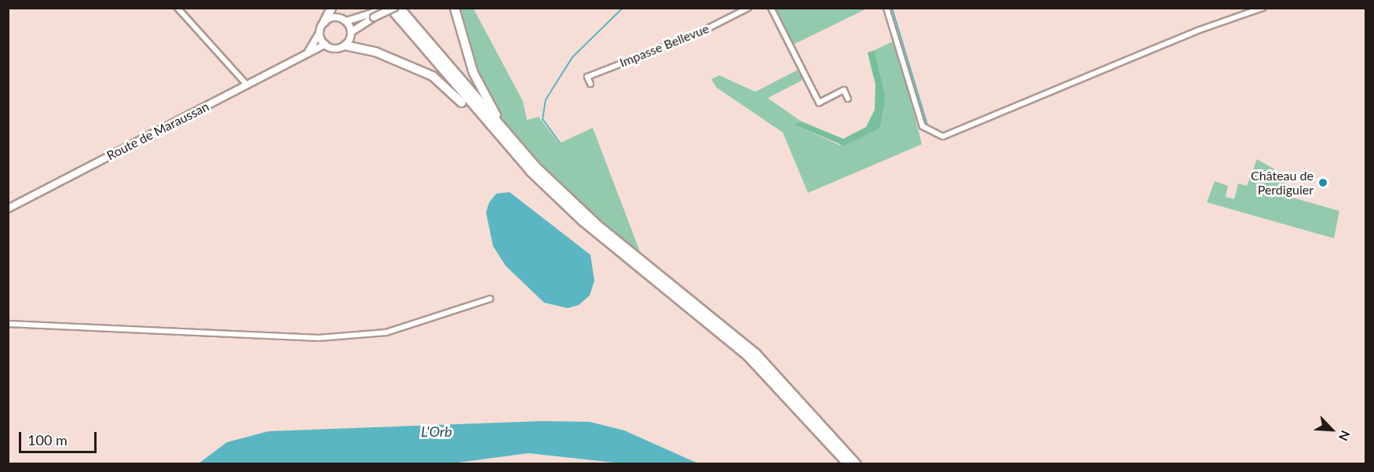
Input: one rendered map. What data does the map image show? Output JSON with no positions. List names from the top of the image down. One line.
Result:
{"streets":{"main road":["Route de Maraussan"],"street":["Impasse Bellevue"]},"water":["L'Orb"],"places":["Château de Perdiguier"],"scale_bar":"100 m","north":"bottom right"}
